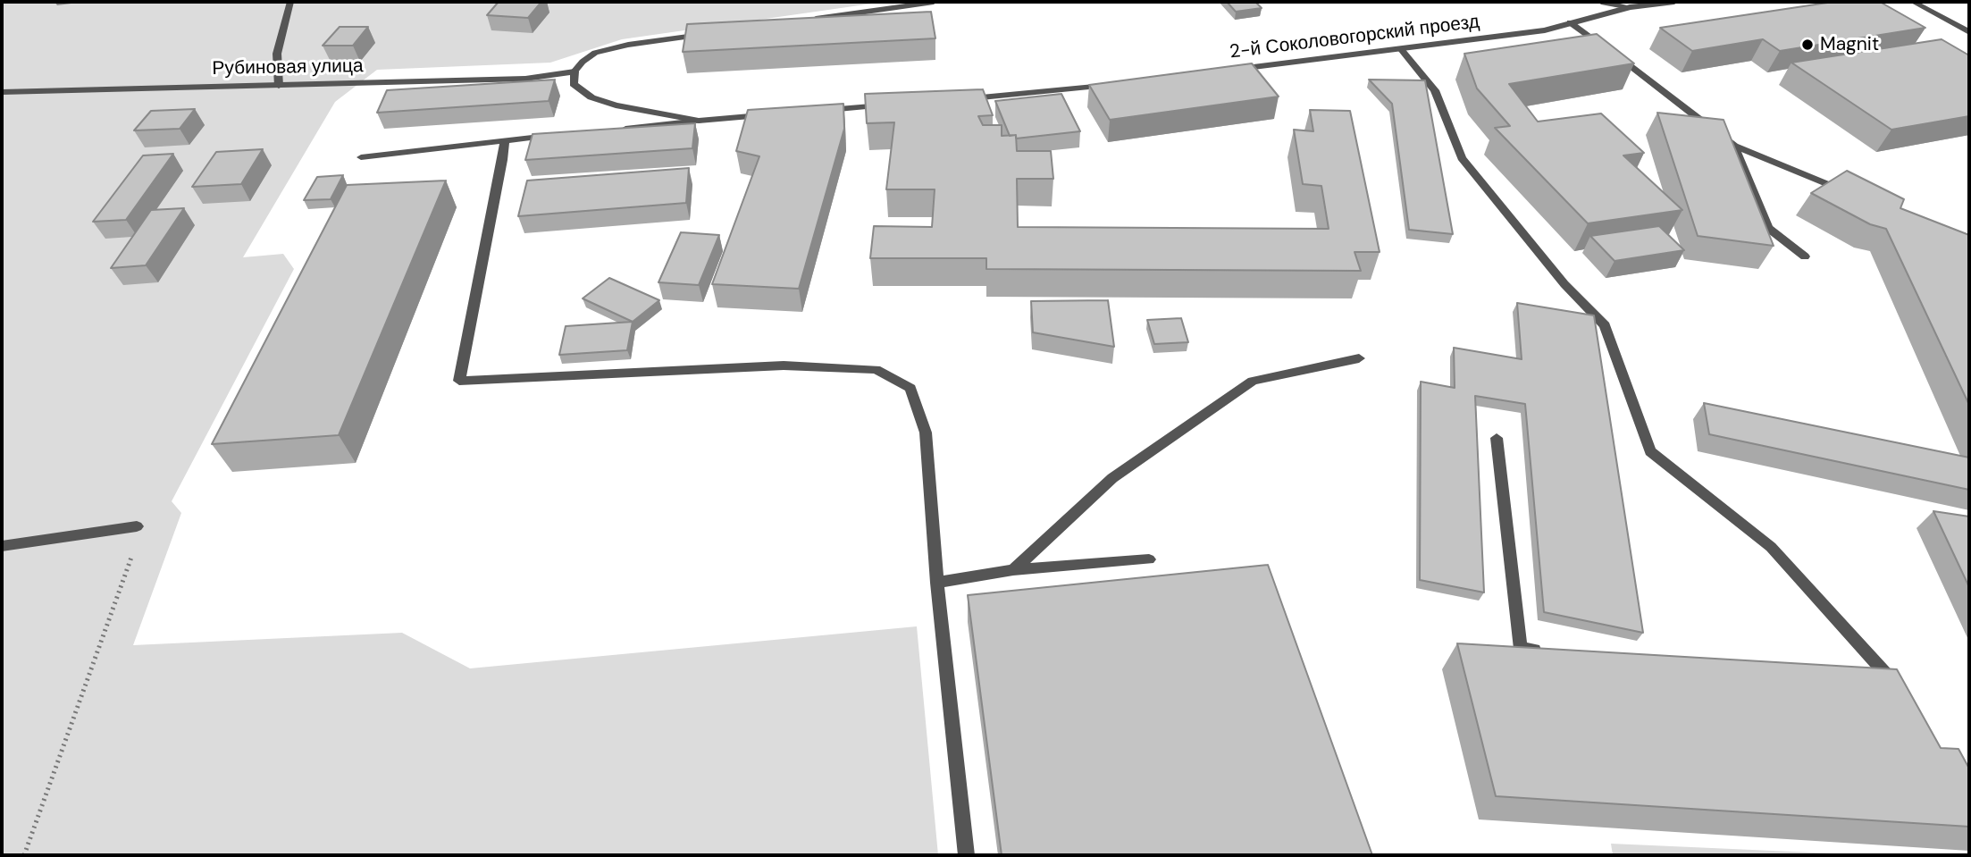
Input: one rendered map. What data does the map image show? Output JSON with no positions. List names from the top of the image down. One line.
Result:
{"streets":{"street":["2-й Соколовогорский проезд","Рубиновая улица"]},"places":["Magnit"]}
